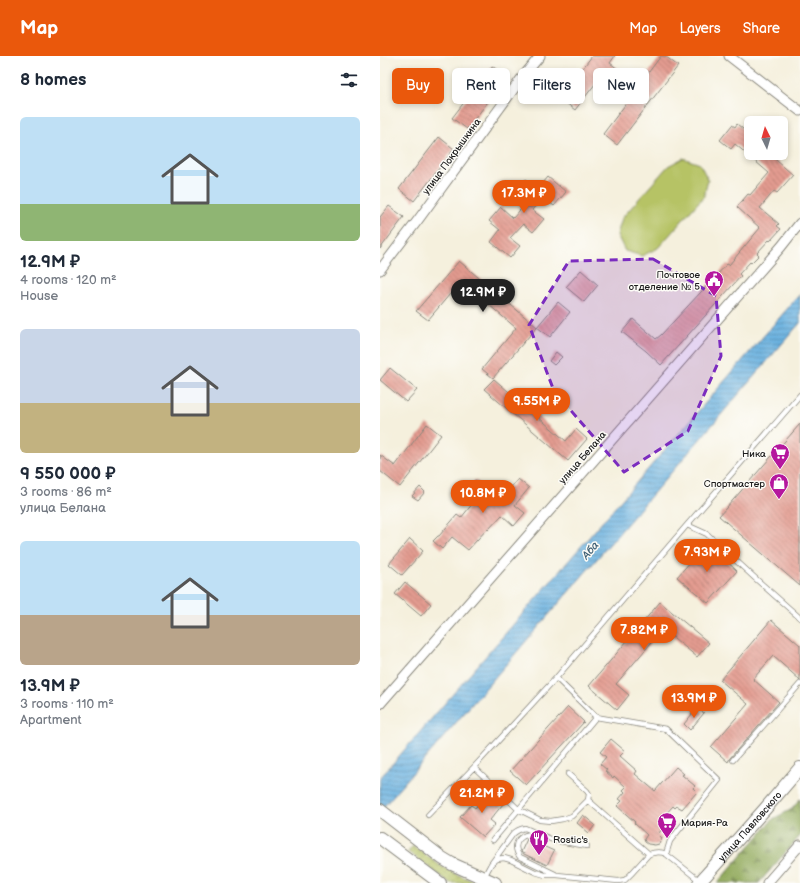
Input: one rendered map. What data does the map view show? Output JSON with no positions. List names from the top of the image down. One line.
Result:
{"streets":{"main road":["улица Павловского"],"street":["улица Покрышкина","улица Белана"]},"water":["Аба"],"places":{"public building":["Почтовое отделение № 5"],"supermarket":["Ника","Мария-Ра"],"shop":["Спортмастер"],"restaurant":["Rostic's"]},"north":"top","page":{"header":"Map","nav":["Map","Layers","Share"],"heading":"8 homes","chip":["Buy","Rent","Filters","New"],"list":[{"name":"12.9M ₽","note":"4 rooms · 120 m² · House"},{"name":"9 550 000 ₽","note":"3 rooms · 86 m² · улица Белана"},{"name":"13.9M ₽","note":"3 rooms · 110 m² · Apartment"}],"price":["17.3M ₽","12.9M ₽","9.55M ₽","10.8M ₽","7.93M ₽","7.82M ₽","13.9M ₽","21.2M ₽"]}}
